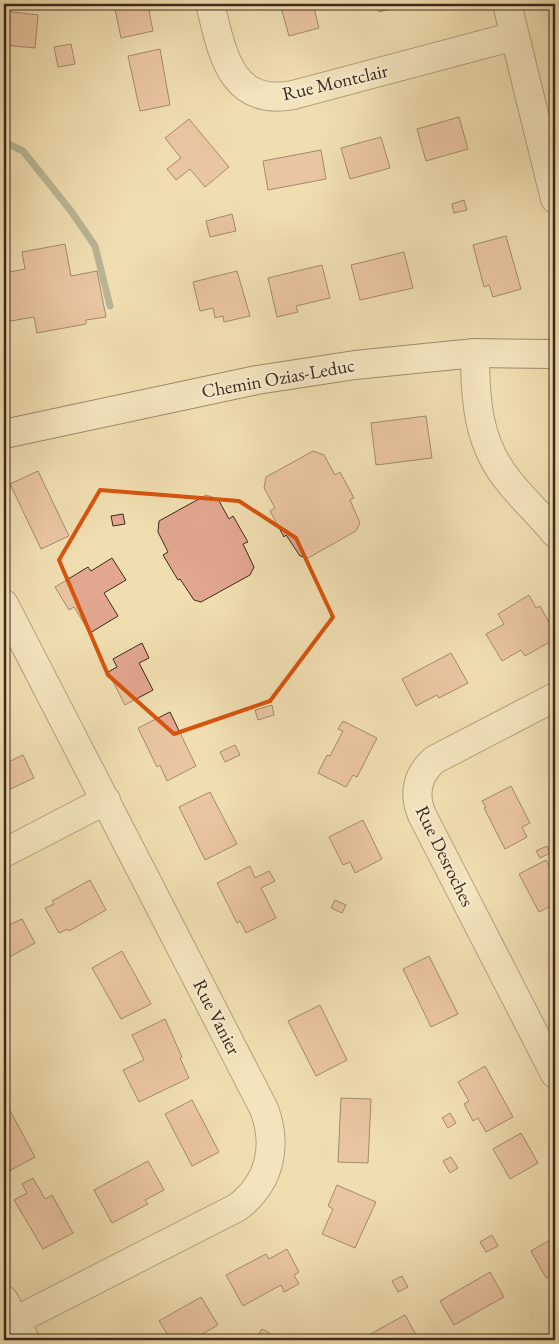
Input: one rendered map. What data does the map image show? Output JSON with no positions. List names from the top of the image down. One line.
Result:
{"streets":{"street":["Rue Montclair","Chemin Ozias-Leduc","Rue Desroches","Rue Vanier"]}}
